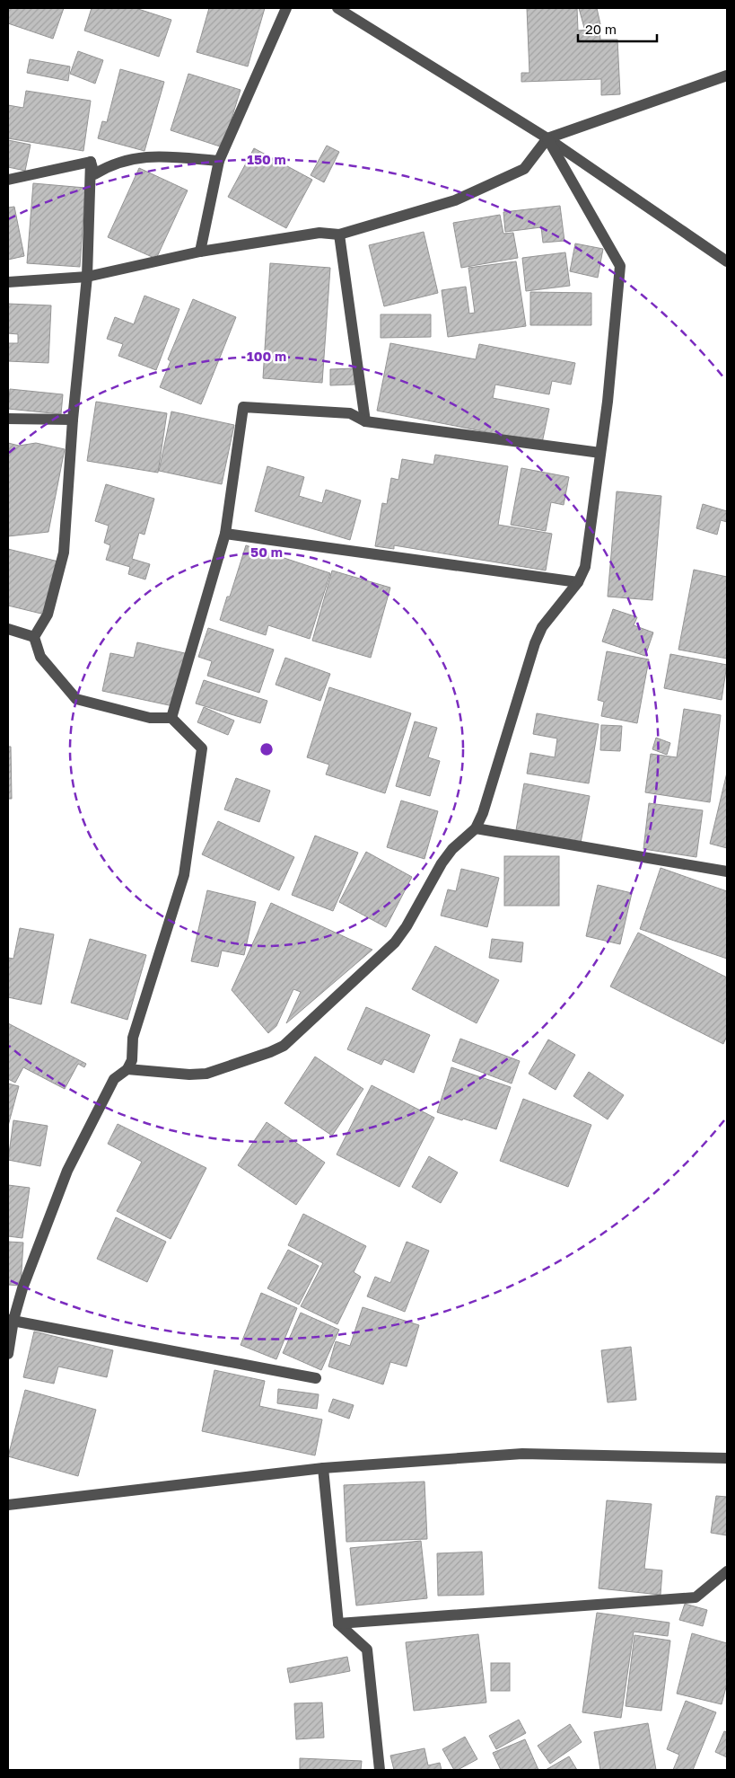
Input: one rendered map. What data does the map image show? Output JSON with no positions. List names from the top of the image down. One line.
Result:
{"scale_bar":"20 m","rings":["150 m","100 m","50 m"]}
